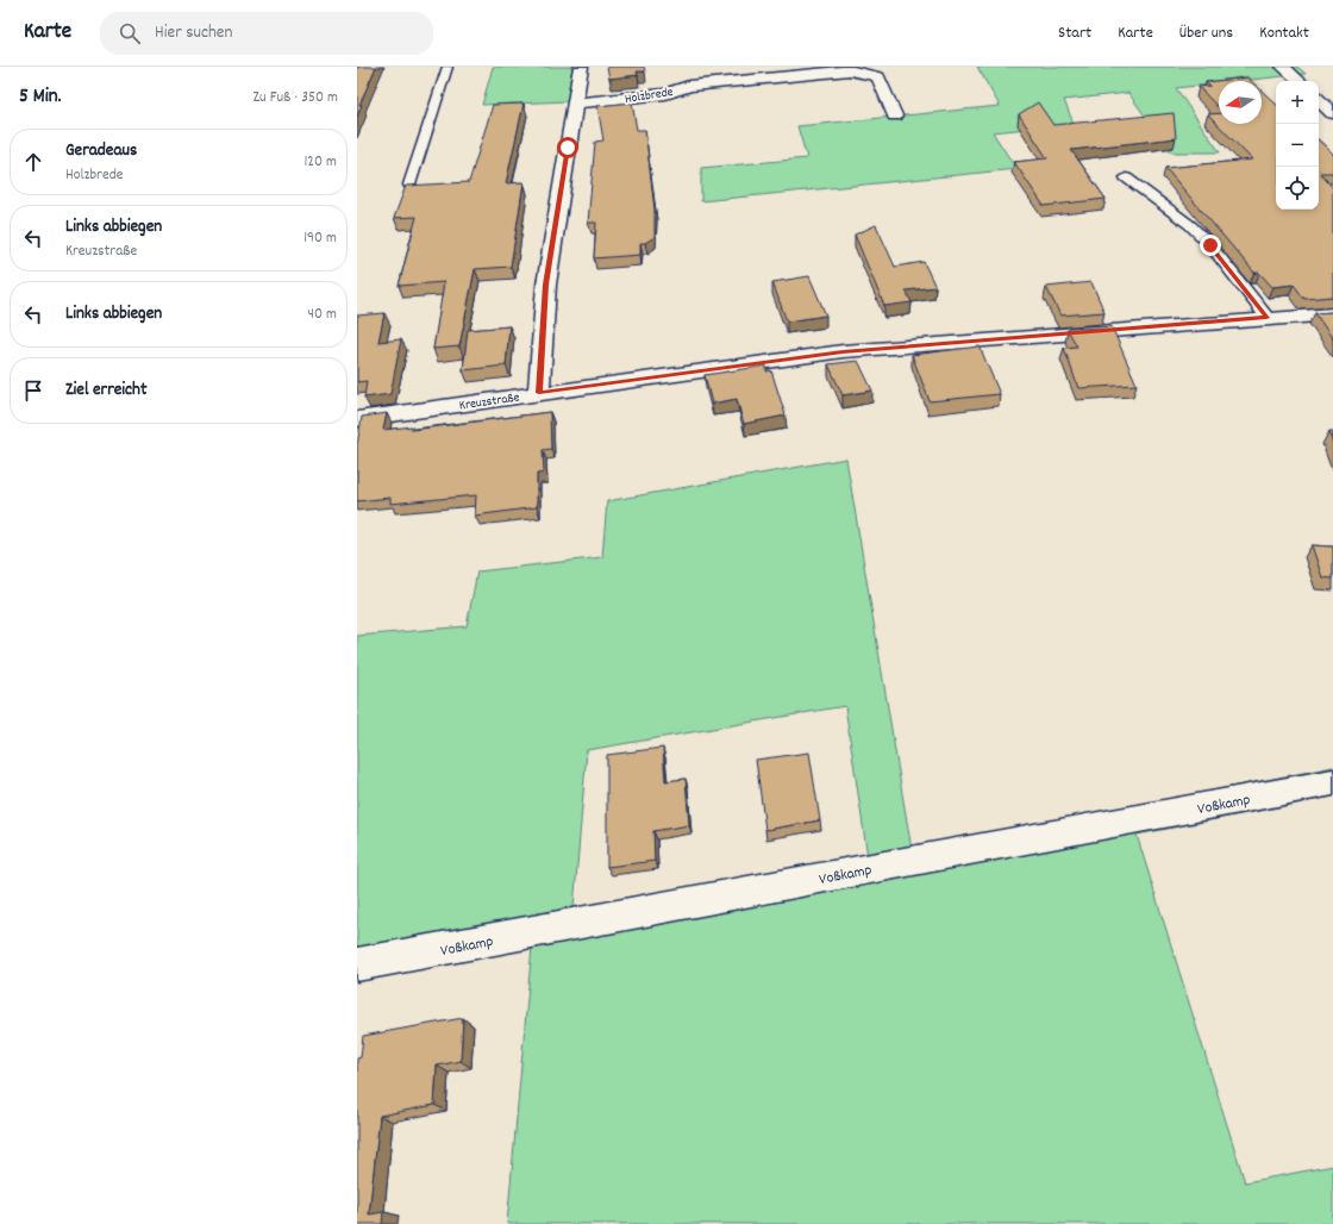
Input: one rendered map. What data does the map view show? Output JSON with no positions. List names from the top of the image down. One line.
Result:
{"streets":{"street":["Holzbrede","Kreuzstraße","Voßkamp"]},"north":"left","page":{"header":"Karte","search":"Hier suchen","nav":["Start","Karte","Über uns","Kontakt"],"heading":["5 Min.","Zu Fuß · 350 m"],"map_buttons":["+","−"],"list":[["Geradeaus","Holzbrede","120 m"],["Links abbiegen","Kreuzstraße","190 m"],["Links abbiegen","40 m"],"Ziel erreicht"]}}
